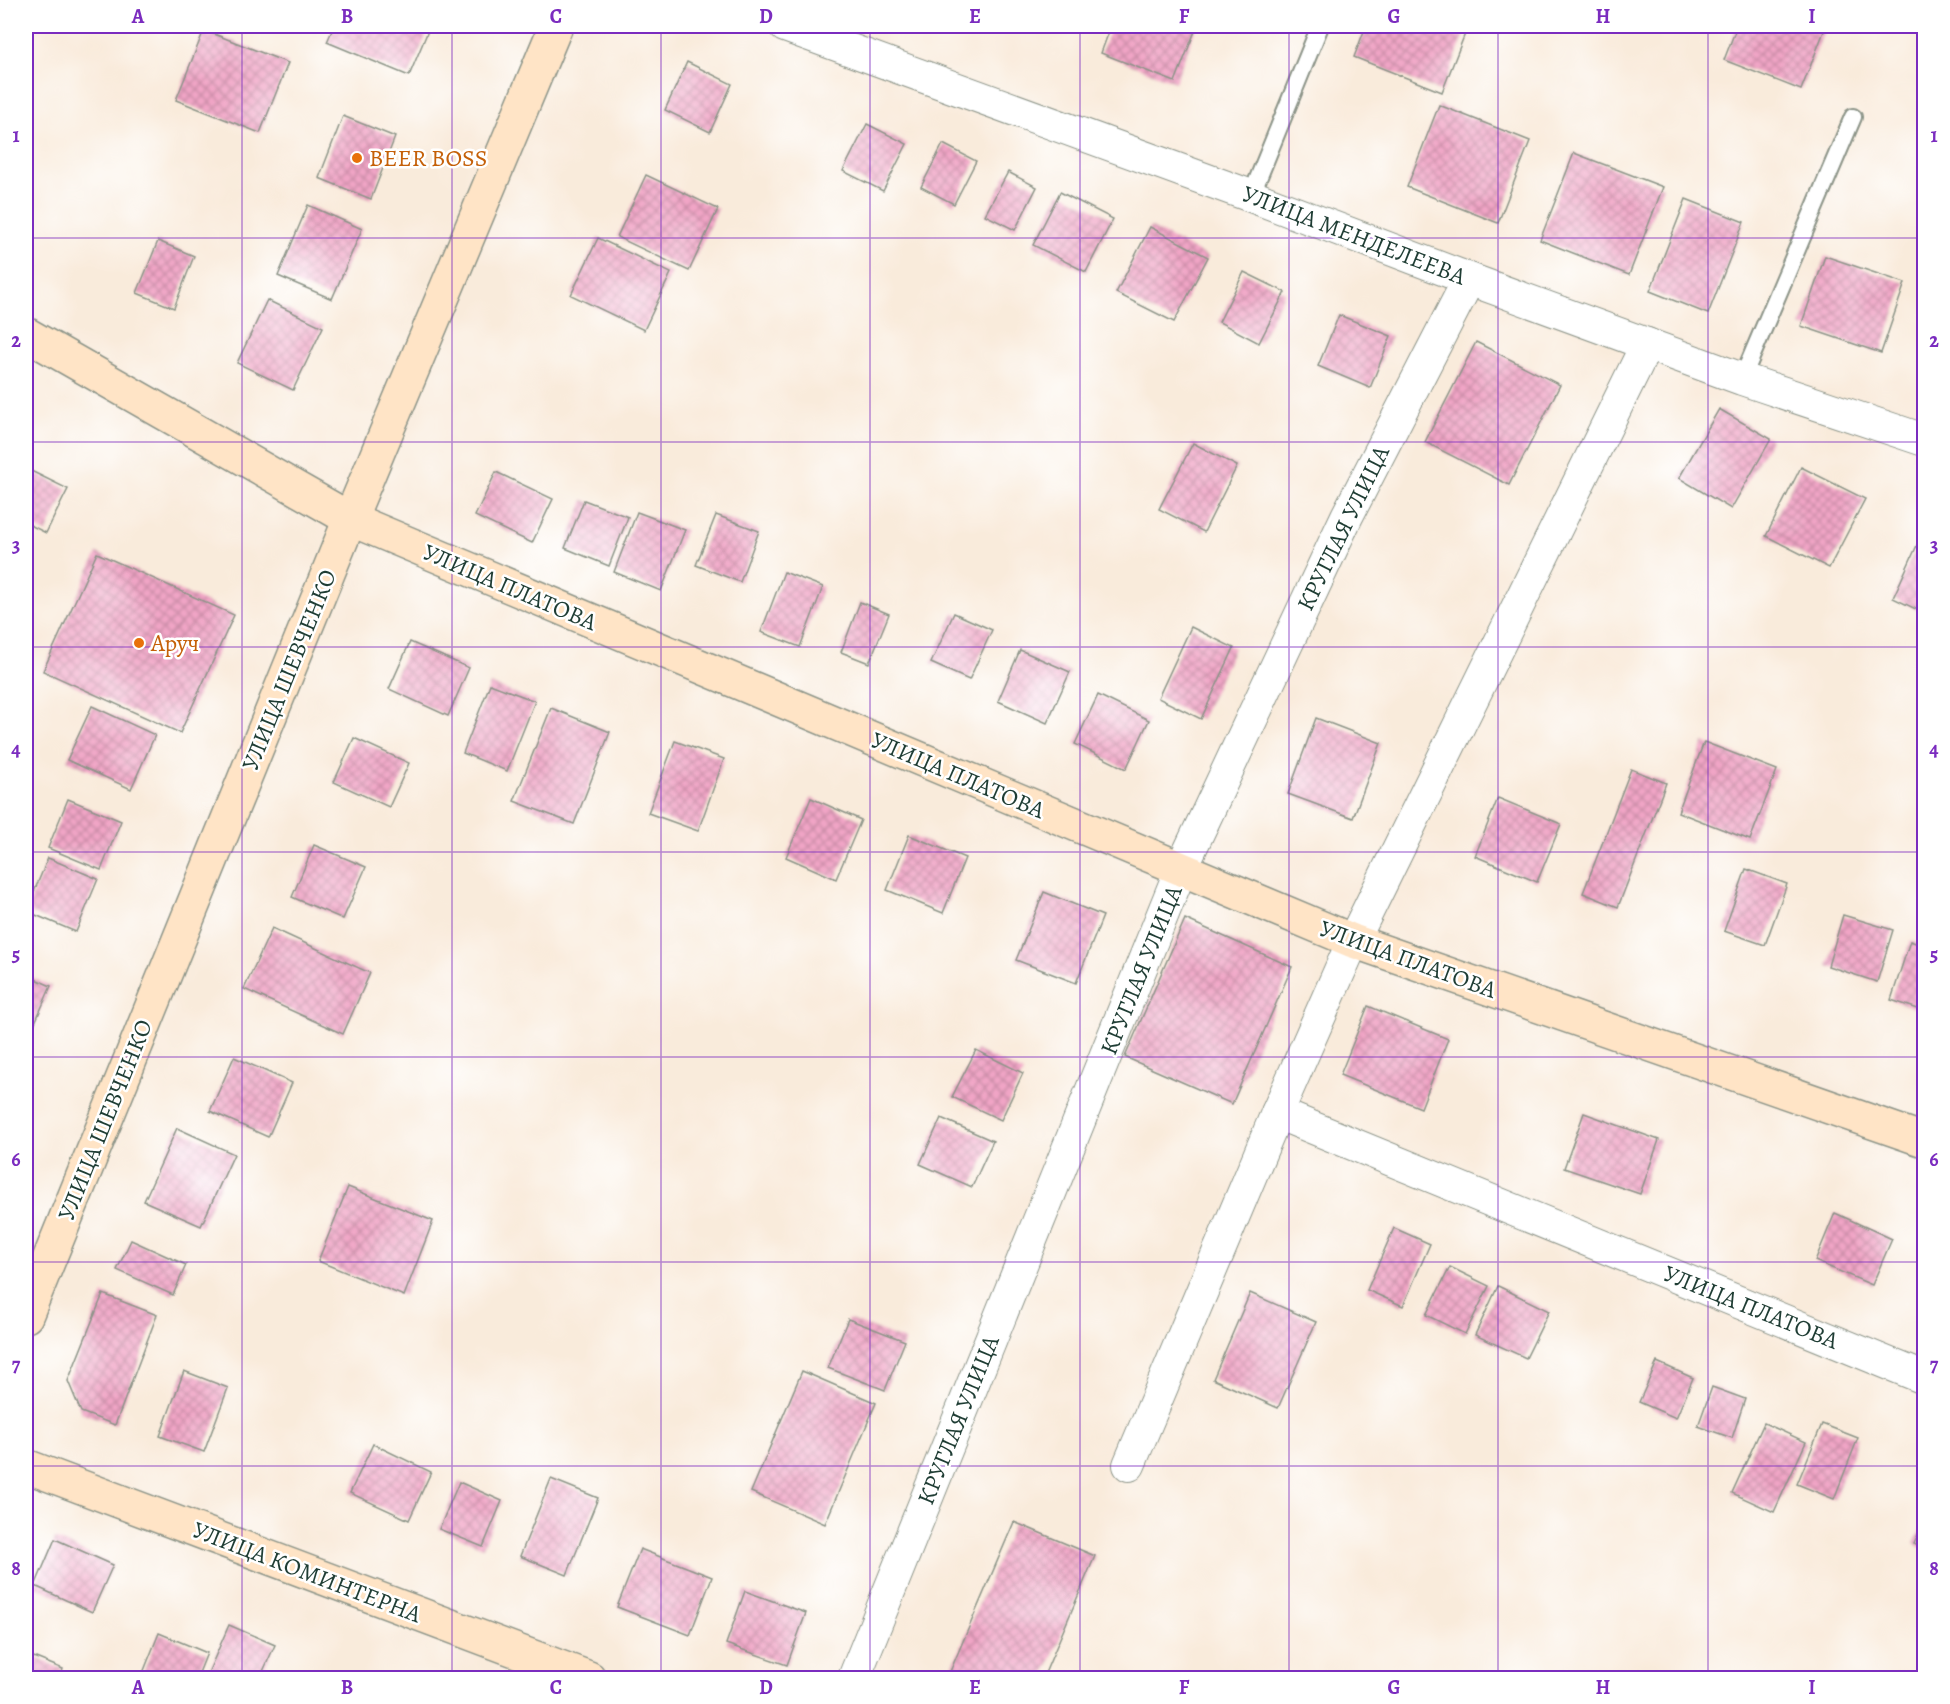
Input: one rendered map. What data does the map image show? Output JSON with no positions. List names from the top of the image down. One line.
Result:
{"streets":{"street":["УЛИЦА МЕНДЕЛЕЕВА","КРУГЛАЯ УЛИЦА","УЛИЦА ПЛАТОВА","УЛИЦА ШЕВЧЕНКО","УЛИЦА КОМИНТЕРНА"]},"crossings":[["УЛИЦА МЕНДЕЛЕЕВА","КРУГЛАЯ УЛИЦА"],["КРУГЛАЯ УЛИЦА","УЛИЦА ПЛАТОВА"],["УЛИЦА ПЛАТОВА","УЛИЦА ШЕВЧЕНКО"]],"places":["BEER BOSS","Аруч"],"grid":{"columns":["A","B","C","D","E","F","G","H","I"],"rows":["1","2","3","4","5","6","7","8"]}}
